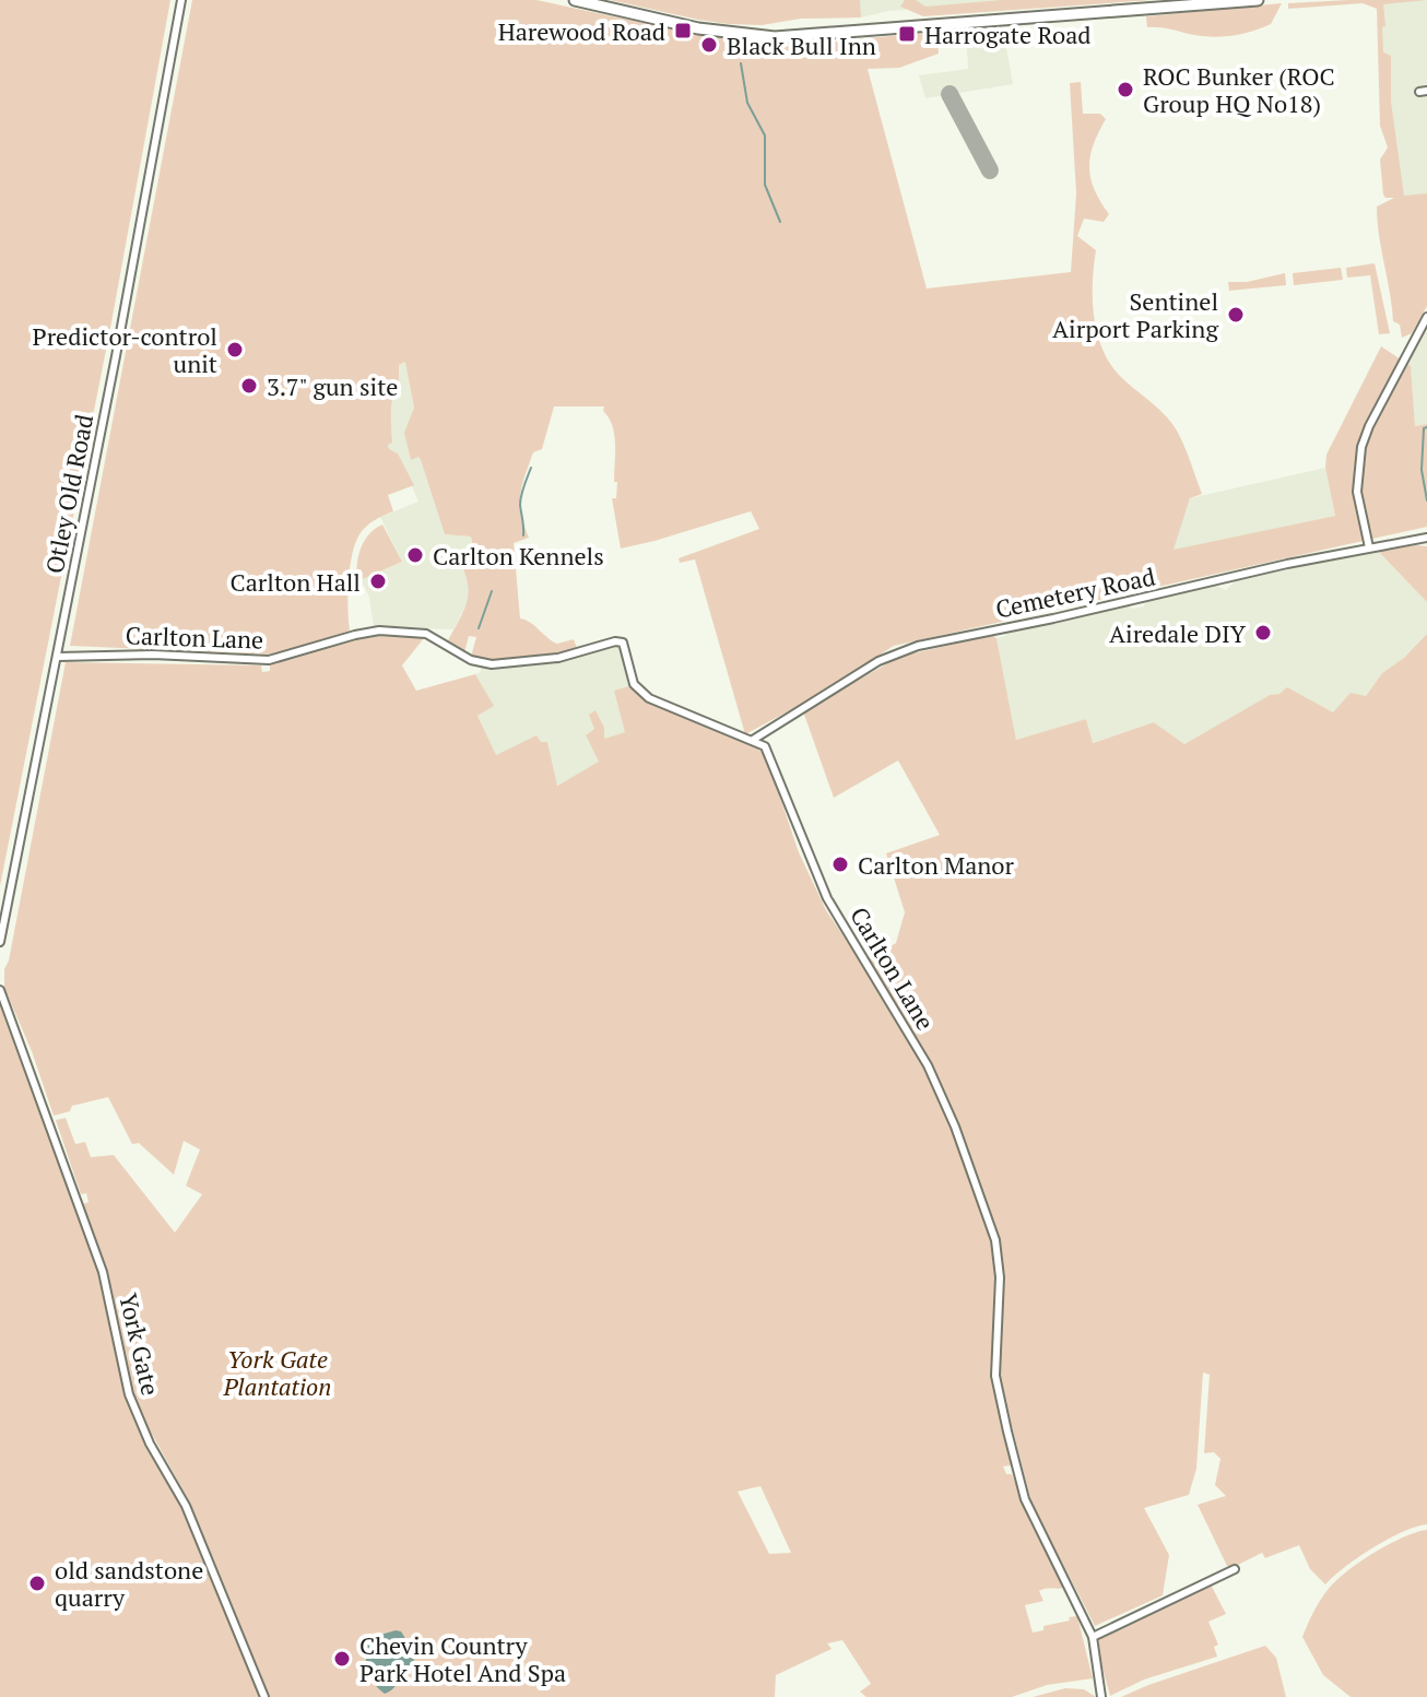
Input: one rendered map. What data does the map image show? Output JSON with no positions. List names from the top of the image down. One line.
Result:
{"streets":{"street":["Otley Old Road","Cemetery Road","Carlton Lane","York Gate"]},"crossings":[["Otley Old Road","Carlton Lane"],["Cemetery Road","Carlton Lane"]],"parks":["York Gate Plantation"],"places":{"transit":["Harewood Road","Harrogate Road"],"other":["Black Bull Inn","ROC Bunker (ROC Group HQ No18)","Sentinel Airport Parking","Predictor-control unit","3.7\" gun site","Carlton Kennels","Carlton Hall","Airedale DIY","Carlton Manor","old sandstone quarry","Chevin Country Park Hotel And Spa"]}}
